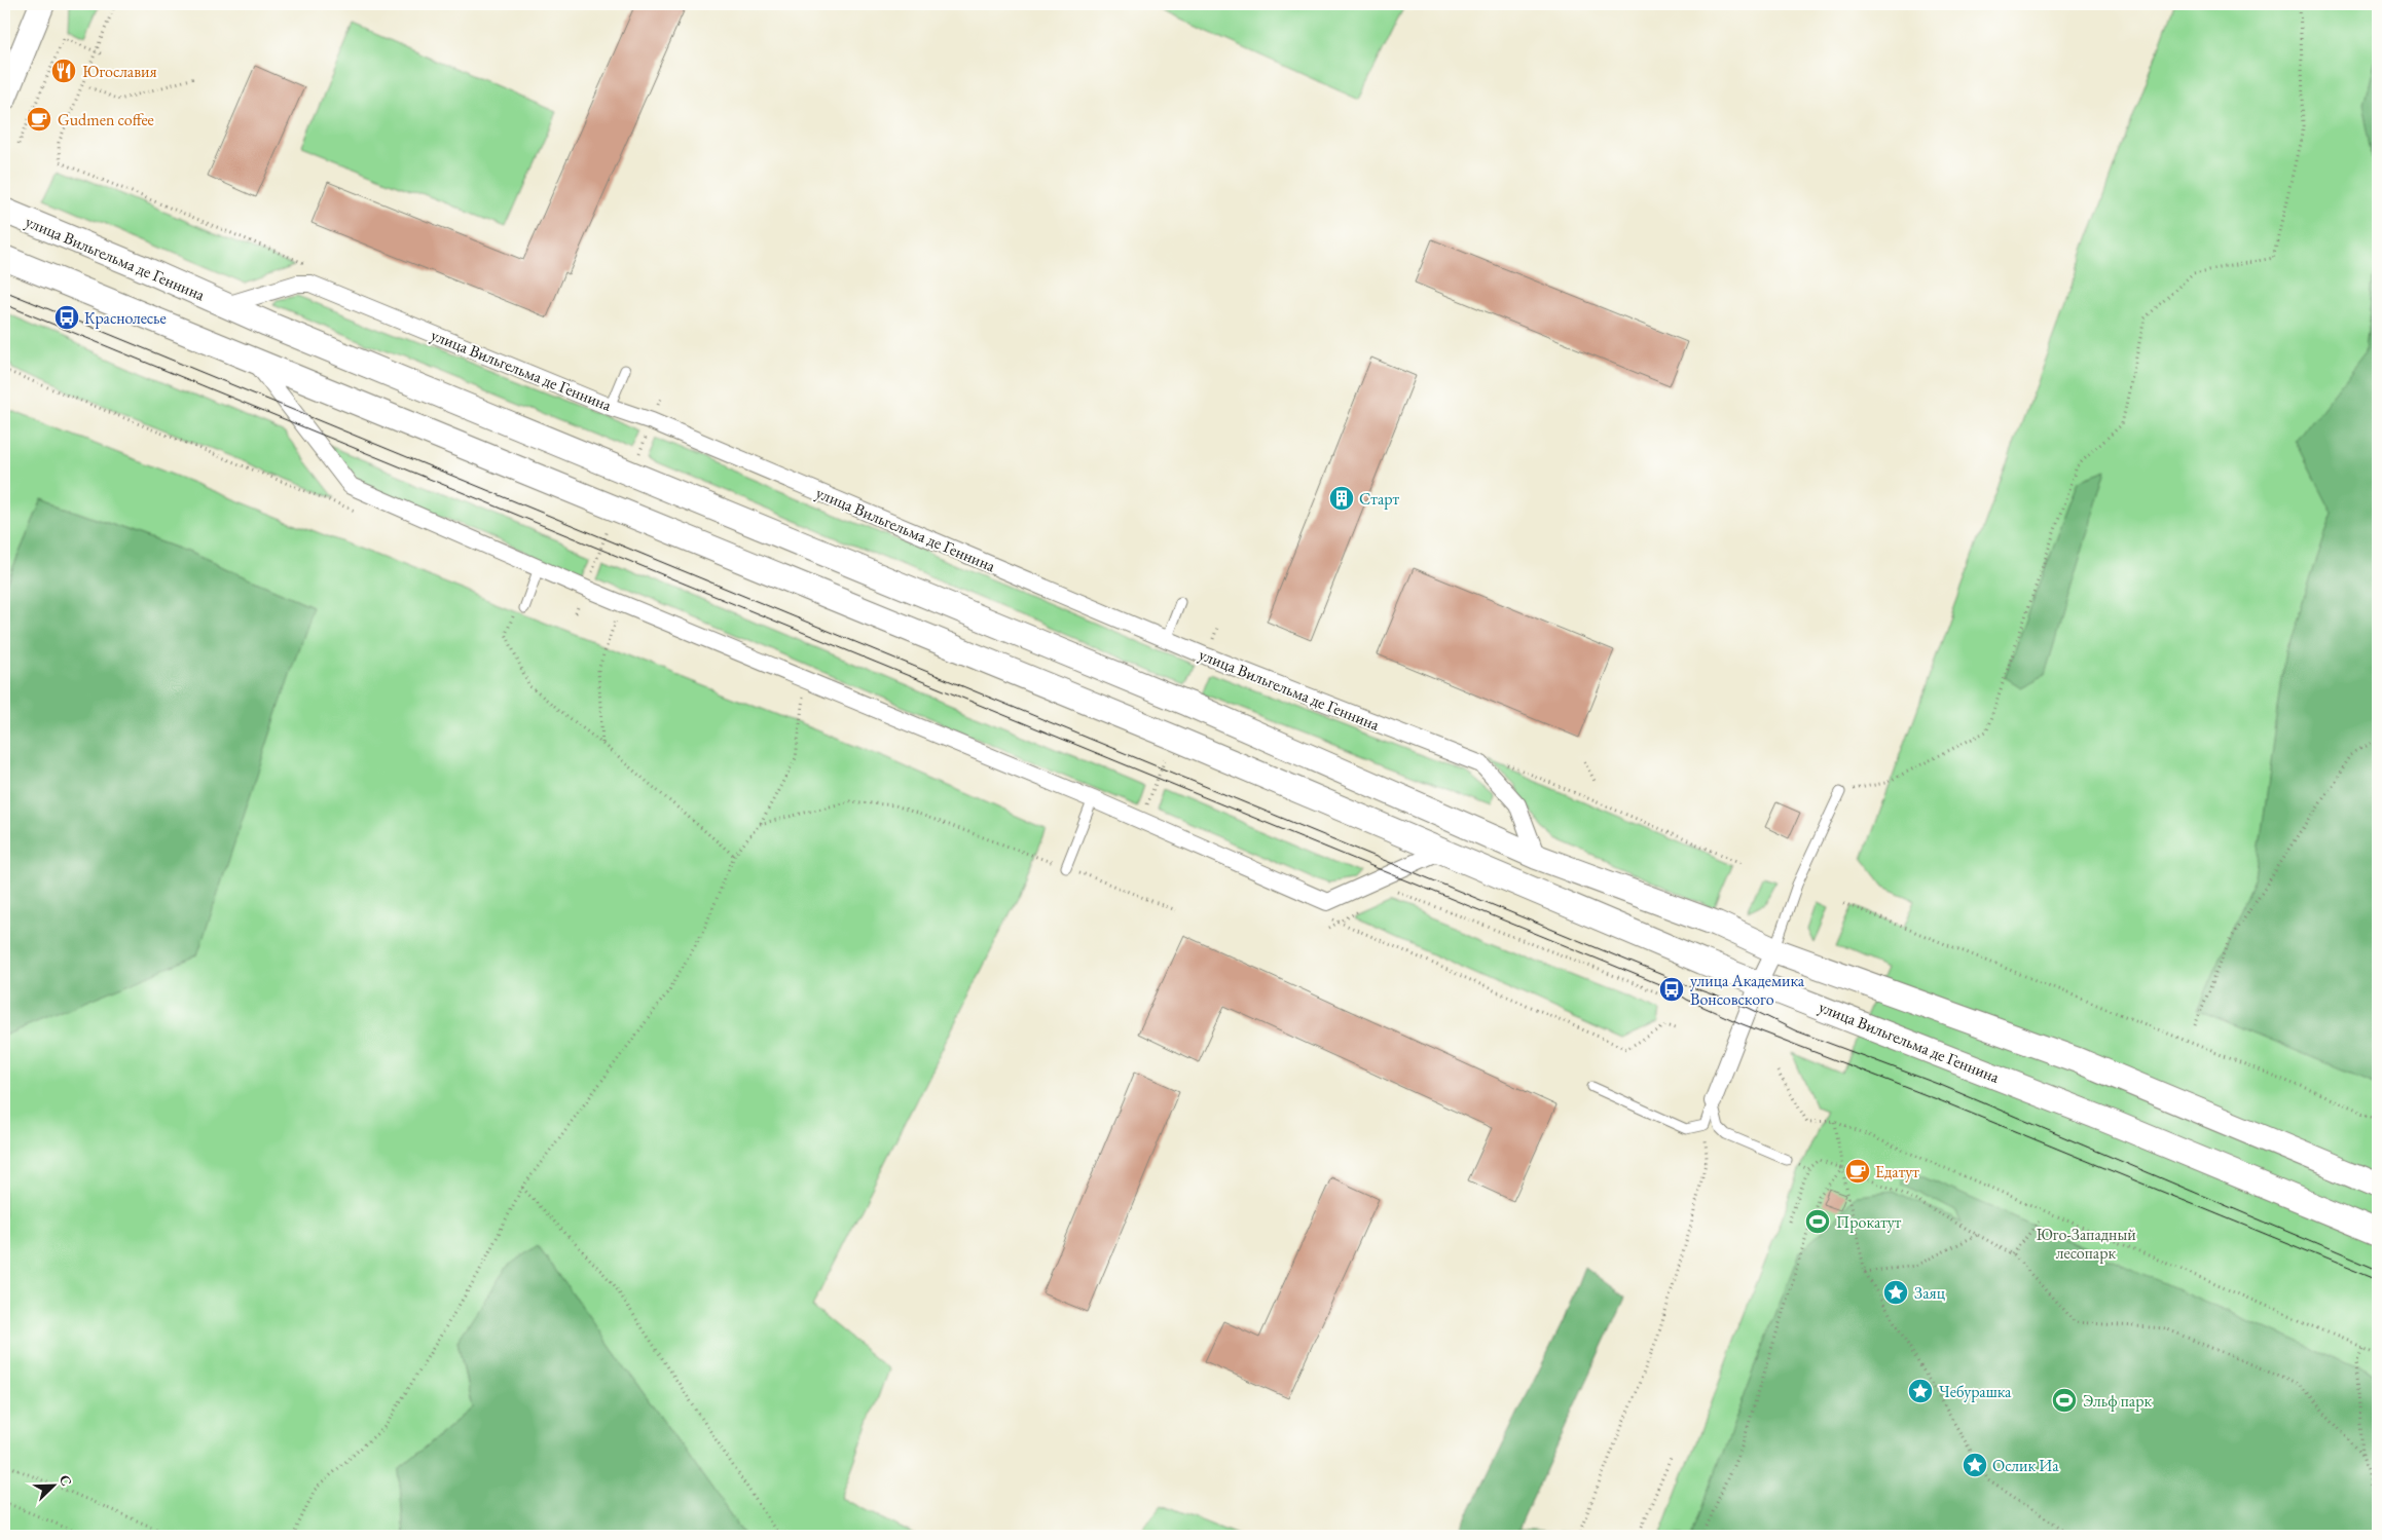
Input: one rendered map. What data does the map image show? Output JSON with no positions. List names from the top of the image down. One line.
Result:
{"streets":{"main road":["улица Вильгельма де Геннина"]},"parks":["Юго-Западный лесопарк"],"places":{"restaurant":["Югославия"],"cafe":["Gudmen coffee","Едатут"],"bus stop":["Краснолесье","улица Академика Вонсовского"],"building":["Старт"],"sports":["Прокатут","Эльф парк"],"place":["Заяц","Чебурашка","Ослик Иа"]},"north":"top right"}
